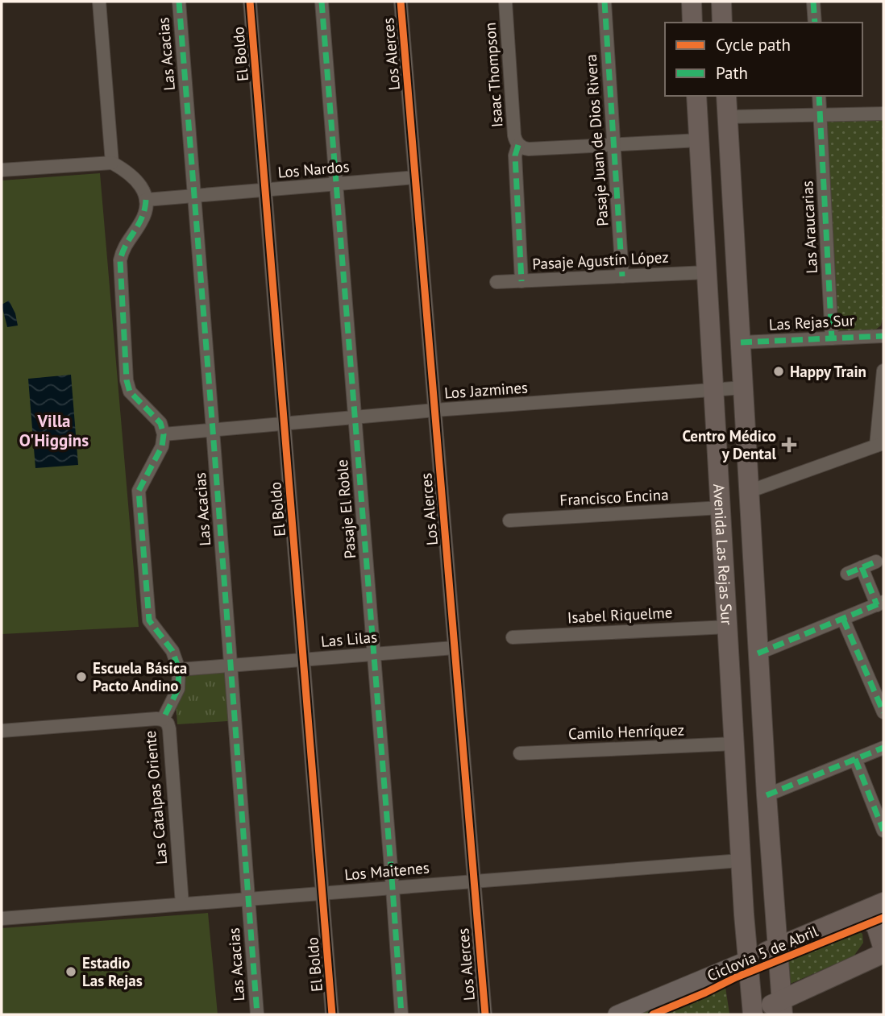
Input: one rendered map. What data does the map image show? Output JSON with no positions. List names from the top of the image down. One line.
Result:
{"streets":{"main road":["Avenida Las Rejas Sur"],"street":["Las Acacias","El Boldo","Los Alerces","Isaac Thompson","Pasaje Juan de Dios Rivera","Los Nardos","Las Araucarias","Pasaje Agustín López","Las Rejas Sur","Los Jazmines","Francisco Encina","Pasaje El Roble","Isabel Riquelme","Las Lilas","Camilo Henríquez","Las Catalpas Oriente","Los Maitenes"],"cycle path":["Ciclovia 5 de Abril"]},"crossings":[["Las Acacias","Los Nardos"],["Las Acacias","Los Jazmines"],["Las Acacias","Las Lilas"],["Las Acacias","Los Maitenes"],["El Boldo","Los Nardos"],["El Boldo","Los Jazmines"],["El Boldo","Las Lilas"],["El Boldo","Los Maitenes"],["Los Alerces","Los Nardos"],["Los Alerces","Los Jazmines"],["Los Alerces","Las Lilas"],["Los Alerces","Los Maitenes"],["Isaac Thompson","Pasaje Juan de Dios Rivera"],["Isaac Thompson","Pasaje Agustín López"],["Isaac Thompson","Avenida Las Rejas Sur"],["Pasaje Juan de Dios Rivera","Pasaje Agustín López"],["Los Nardos","Pasaje El Roble"],["Las Araucarias","Las Rejas Sur"],["Pasaje Agustín López","Avenida Las Rejas Sur"],["Las Rejas Sur","Avenida Las Rejas Sur"],["Los Jazmines","Pasaje El Roble"],["Los Jazmines","Avenida Las Rejas Sur"],["Francisco Encina","Avenida Las Rejas Sur"],["Pasaje El Roble","Las Lilas"],["Pasaje El Roble","Los Maitenes"],["Avenida Las Rejas Sur","Isabel Riquelme"],["Avenida Las Rejas Sur","Camilo Henríquez"],["Avenida Las Rejas Sur","Los Maitenes"],["Las Lilas","Las Catalpas Oriente"],["Las Catalpas Oriente","Los Maitenes"]],"districts":["Villa O'Higgins"],"places":{"other":["Happy Train","Escuela Básica Pacto Andino","Estadio Las Rejas"],"health":["Centro Médico y Dental"]},"legend":["Cycle path","Path"]}
